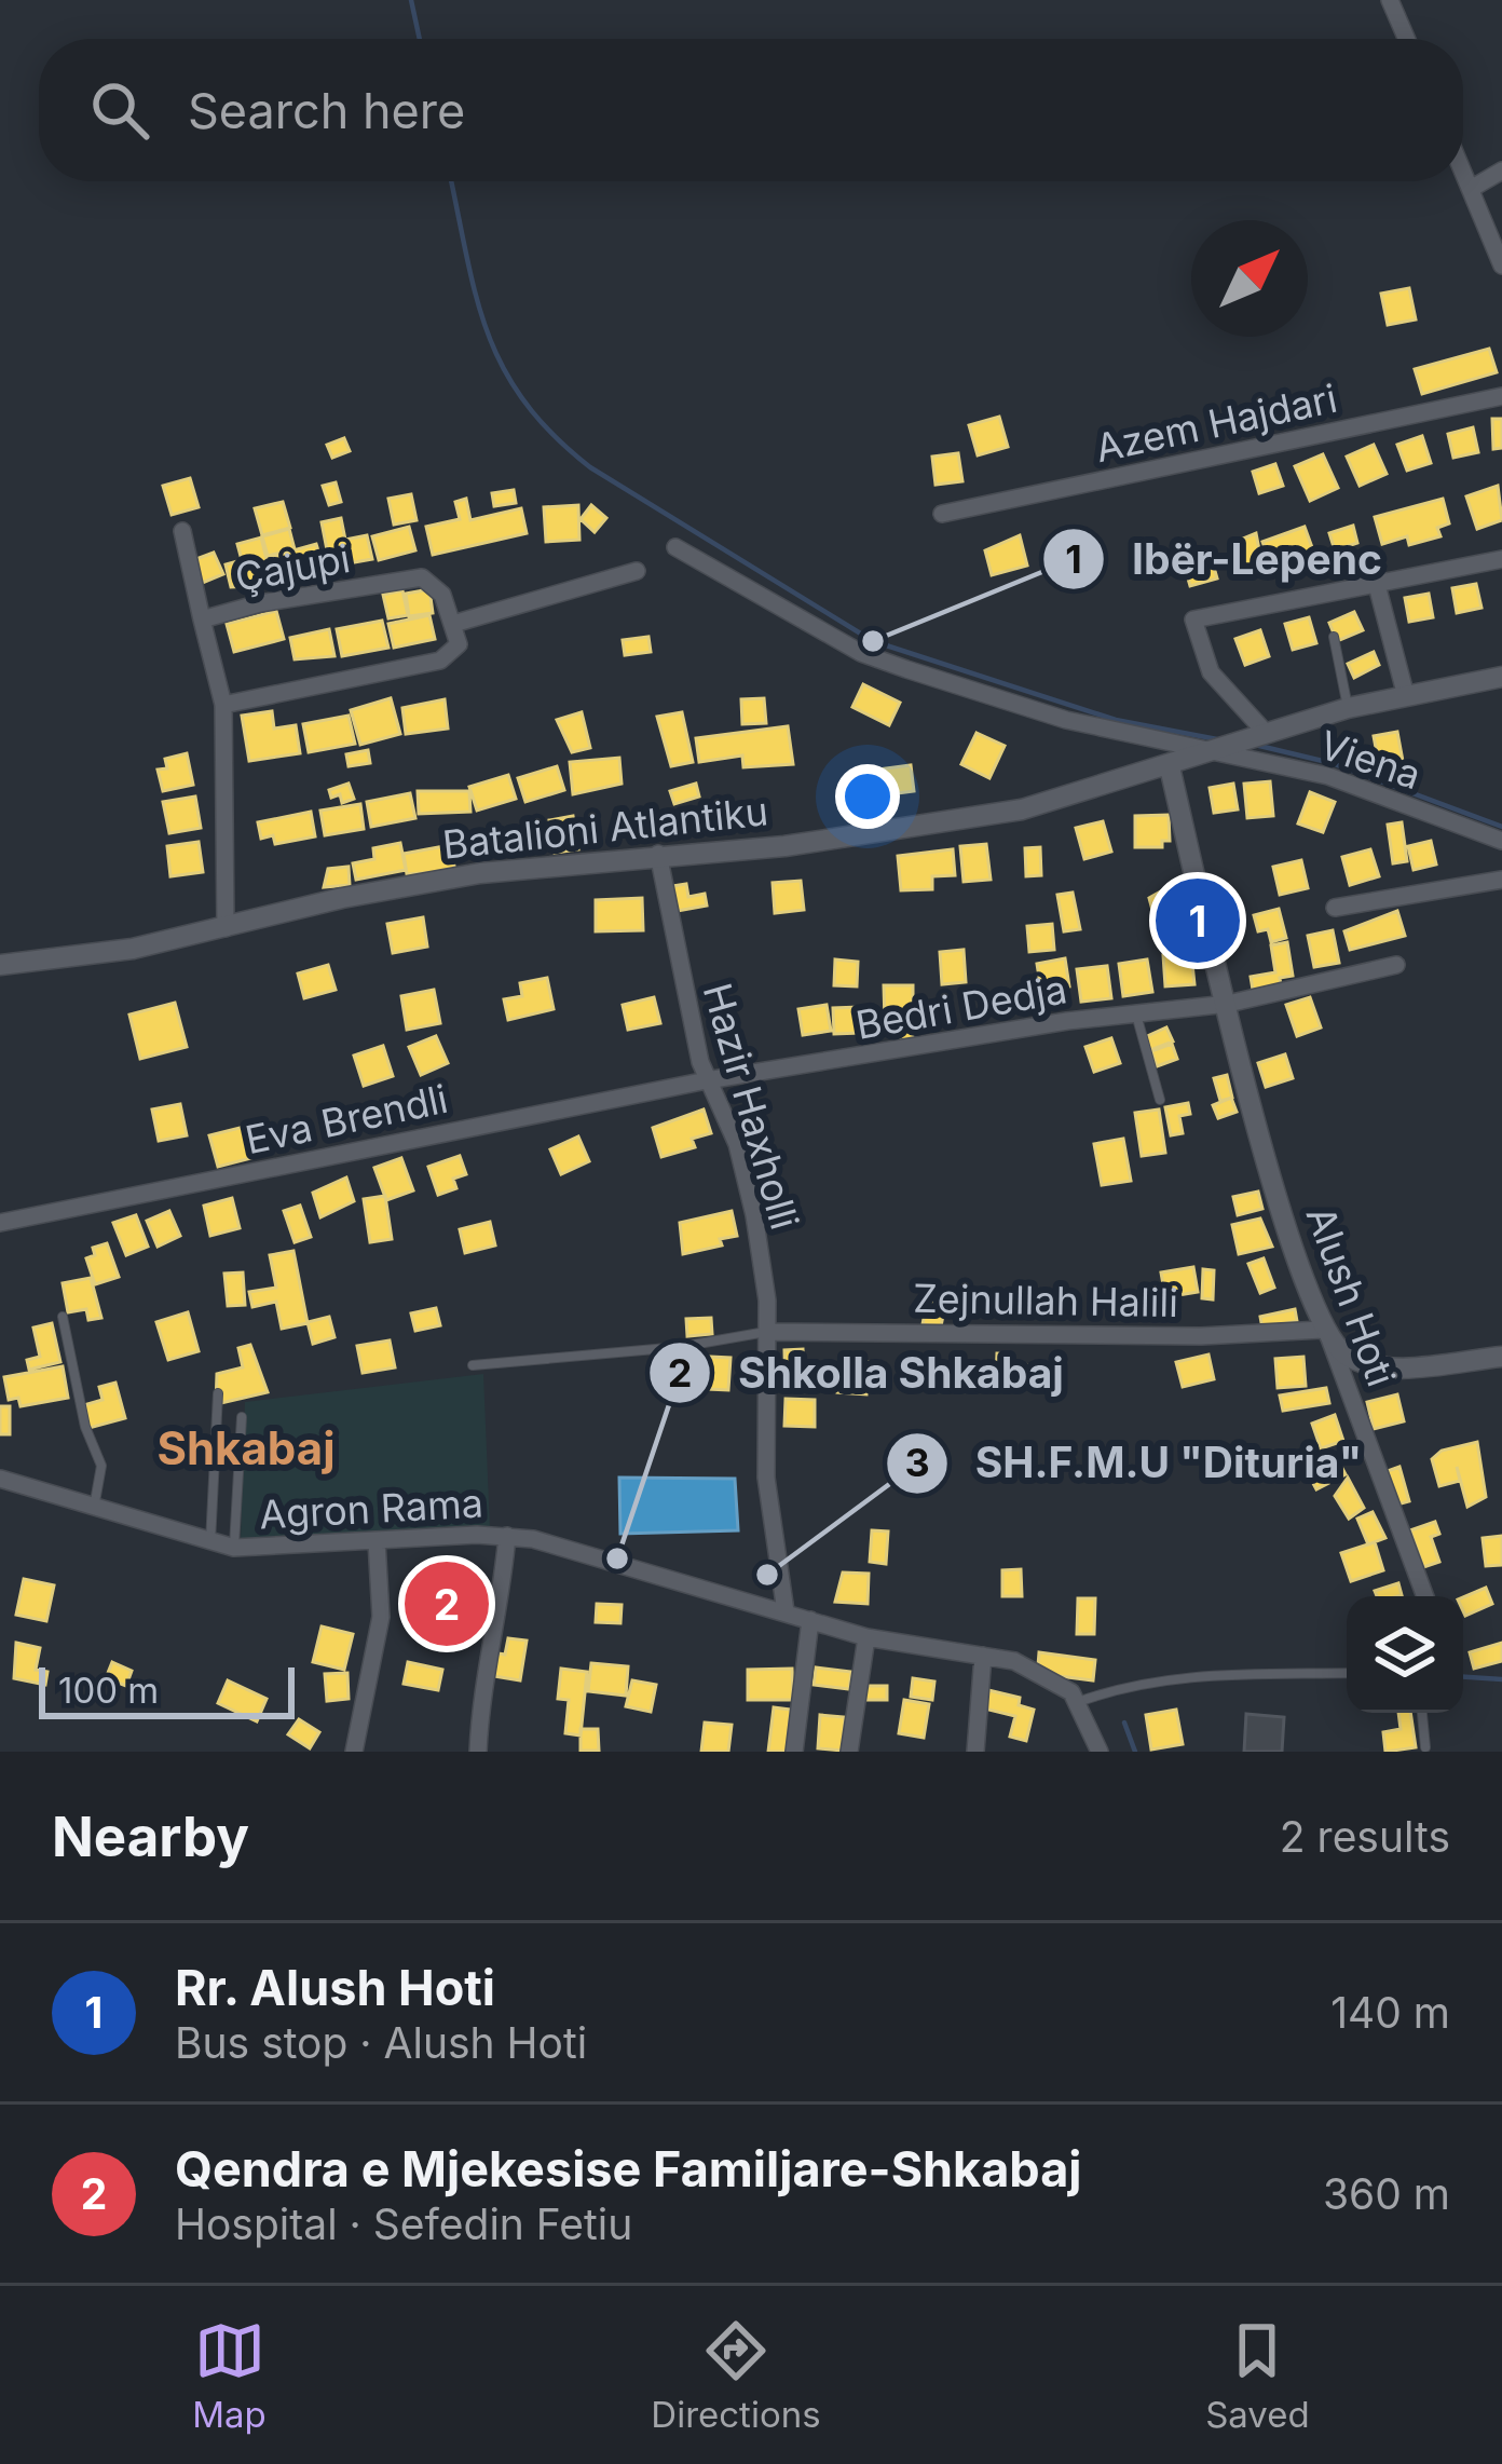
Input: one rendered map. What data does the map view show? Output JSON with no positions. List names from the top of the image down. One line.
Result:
{"streets":{"street":["Azem Hajdari","Çajupi","Viena","Batalioni Atlantiku","Bedri Dedja","Hazir Haxholli","Eva Brendli","Alush Hoti","Zejnullah Halili","Agron Rama"]},"crossings":[["Çajupi","Batalioni Atlantiku"],["Viena","Batalioni Atlantiku"],["Batalioni Atlantiku","Hazir Haxholli"],["Batalioni Atlantiku","Alush Hoti"],["Bedri Dedja","Hazir Haxholli"],["Bedri Dedja","Eva Brendli"],["Bedri Dedja","Alush Hoti"],["Hazir Haxholli","Eva Brendli"],["Hazir Haxholli","Zejnullah Halili"],["Hazir Haxholli","Agron Rama"],["Alush Hoti","Zejnullah Halili"]],"districts":["Shkabaj"],"places":["Ibër-Lepenc","Shkolla Shkabaj","SH.F.M.U \"Dituria\""],"scale_bar":"100 m","north":"top right","page":{"search":"Search here","pins":["1","2"],"scale":"100 m","heading":["Nearby","2 results"],"list":[{"mark":"1","name":"Rr. Alush Hoti","note":"Bus stop · Alush Hoti","value":"140 m"},{"mark":"2","name":"Qendra e Mjekesise Familjare-Shkabaj","note":"Hospital · Sefedin Fetiu","value":"360 m"}],"nav":["Map","Directions","Saved"]}}
